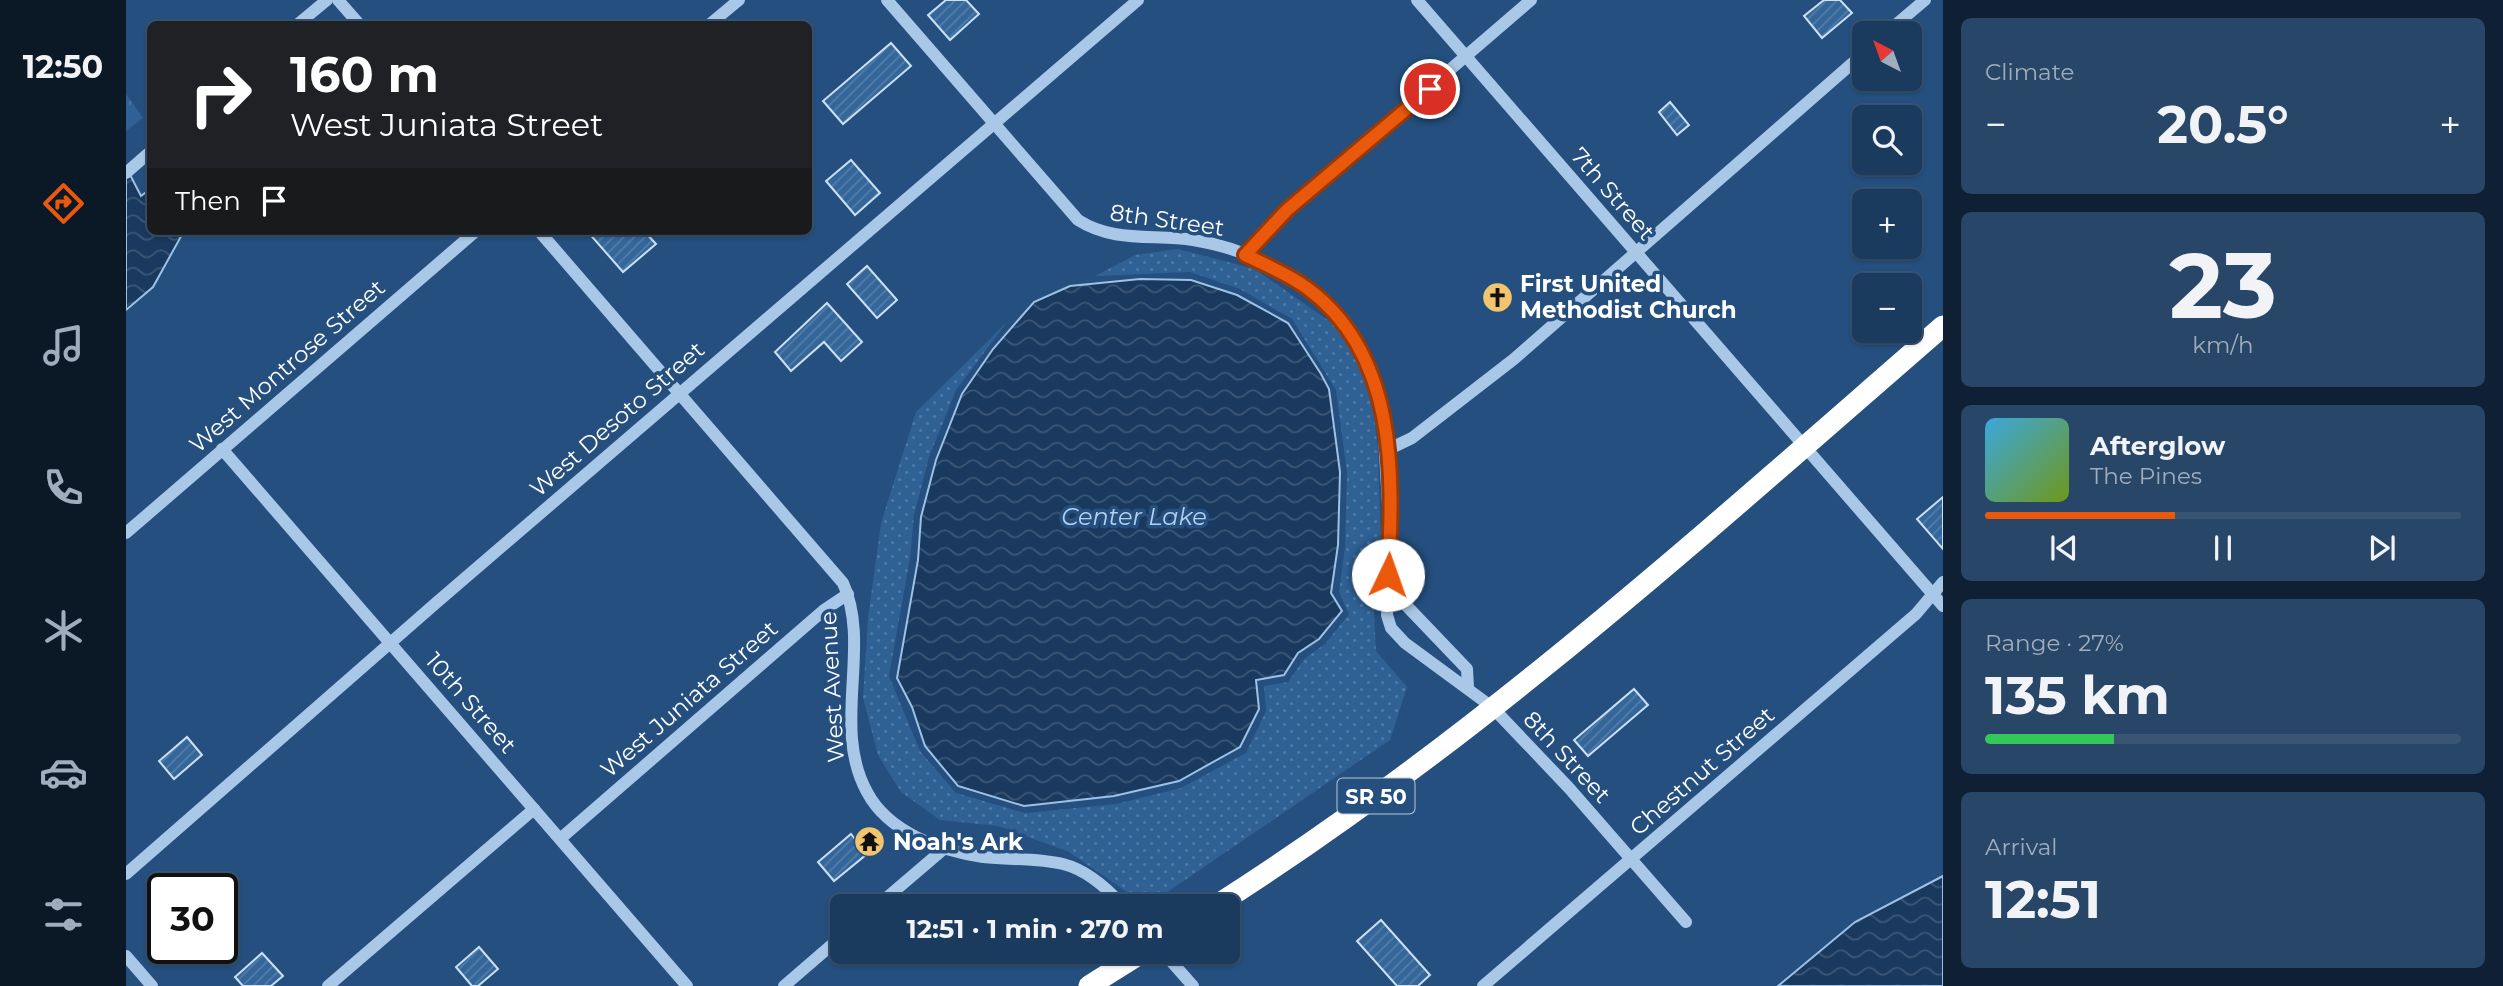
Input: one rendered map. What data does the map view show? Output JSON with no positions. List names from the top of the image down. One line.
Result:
{"streets":{"highway":["SR 50"],"street":["7th Street","8th Street","West Montrose Street","West Desoto Street","West Avenue","West Juniata Street","10th Street","Chestnut Street"]},"crossings":[["7th Street","Chestnut Street"],["7th Street","SR 50"],["8th Street","West Desoto Street"],["8th Street","Chestnut Street"],["8th Street","SR 50"],["West Montrose Street","10th Street"],["West Desoto Street","West Avenue"],["West Desoto Street","10th Street"],["West Avenue","West Juniata Street"],["West Juniata Street","10th Street"]],"water":["Center Lake"],"places":{"church":["First United Methodist Church"],"temple":["Noah's Ark"]},"north":"top left","page":{"tabs":"12:50","tile":["Climate",["23","km/h"],["Range · 27%","135 km"],["Arrival","12:51"]],"map_buttons":["+","−"],"turn":["160 m","West Juniata Street"],"heat":["−","20.5°","+"],"then":"Then","song":["Afterglow","The Pines"],"limit":"30","trip":"12:51 · 1 min · 270 m"}}
